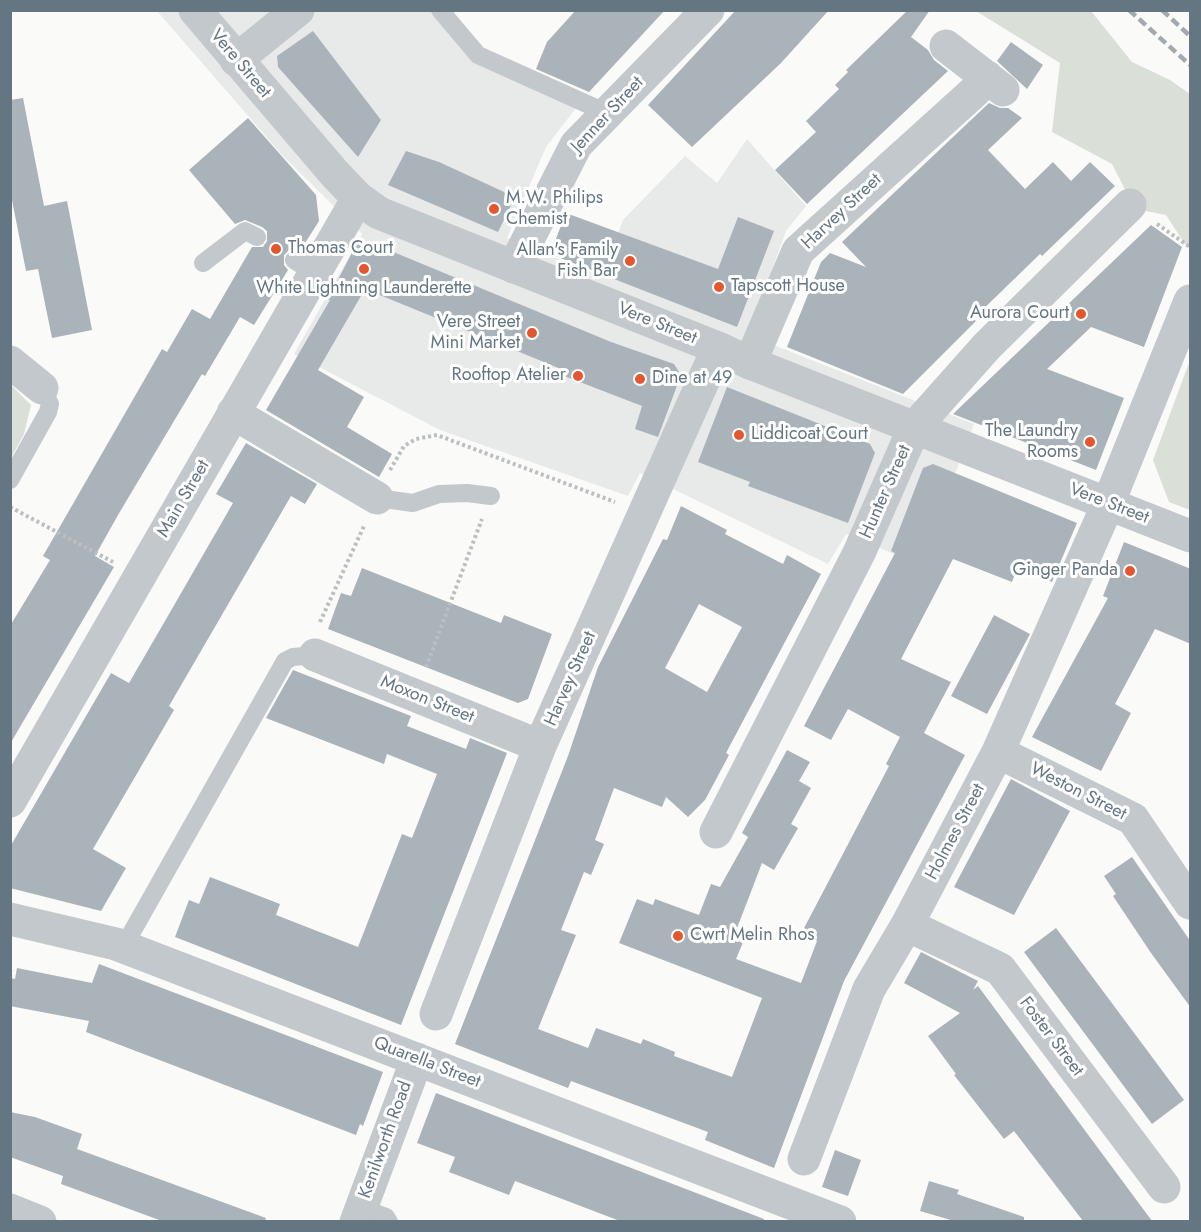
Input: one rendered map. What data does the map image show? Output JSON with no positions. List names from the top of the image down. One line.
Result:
{"streets":{"street":["Vere Street","Jenner Street","Harvey Street","Hunter Street","Main Street","Moxon Street","Weston Street","Holmes Street","Foster Street","Quarella Street","Kenilworth Road"]},"crossings":[["Vere Street","Jenner Street"],["Vere Street","Harvey Street"],["Vere Street","Hunter Street"],["Vere Street","Main Street"],["Vere Street","Holmes Street"],["Harvey Street","Moxon Street"],["Weston Street","Holmes Street"],["Holmes Street","Foster Street"],["Quarella Street","Kenilworth Road"]],"places":["M.W. Philips Chemist","Thomas Court","Allan's Family Fish Bar","White Lightning Launderette","Tapscott House","Aurora Court","Vere Street Mini Market","Rooftop Atelier","Dine at 49","Liddicoat Court","The Laundry Rooms","Ginger Panda","Cwrt Melin Rhos"]}
